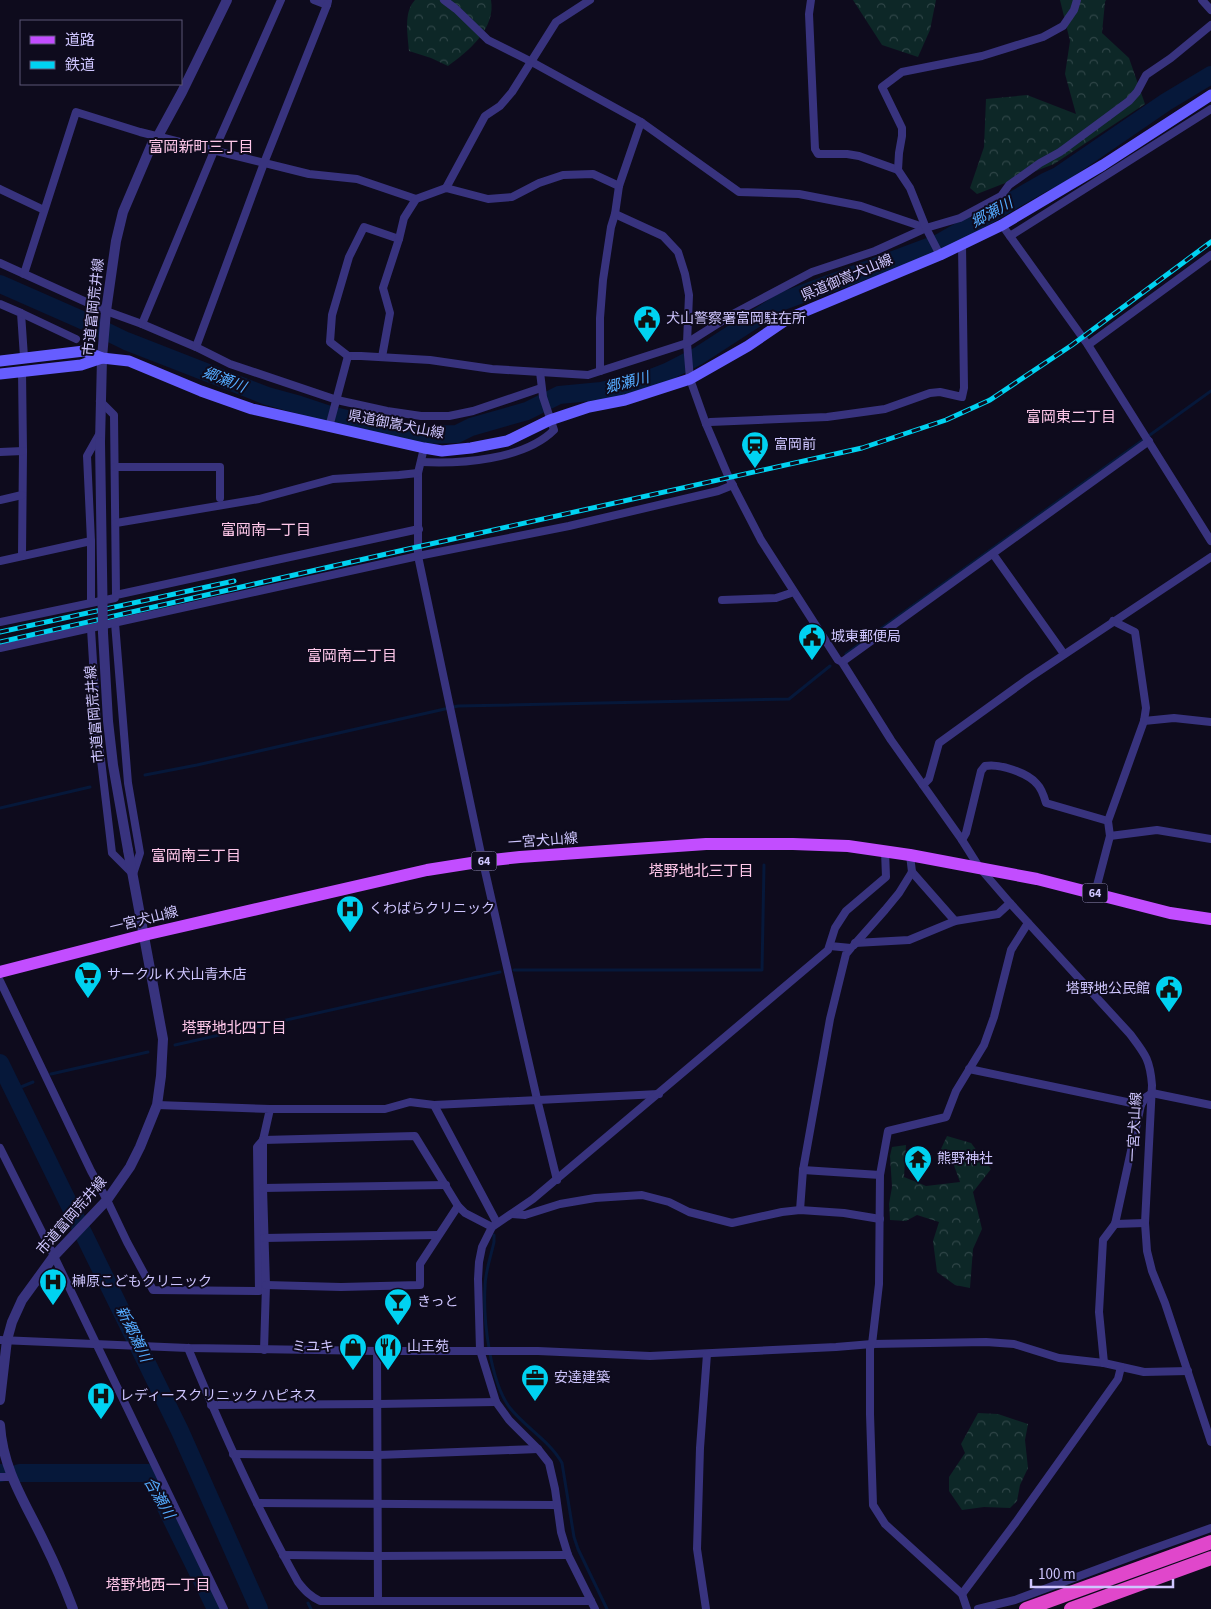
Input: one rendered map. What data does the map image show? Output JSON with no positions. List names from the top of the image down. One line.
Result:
{"streets":{"main road":["県道御嵩犬山線","一宮犬山線","64"],"street":["市道富岡荒井線"]},"crossings":[["県道御嵩犬山線","市道富岡荒井線"],["市道富岡荒井線","一宮犬山線"]],"districts":["富岡新町三丁目","富岡東二丁目","富岡南一丁目","富岡南二丁目","富岡南三丁目","塔野地北三丁目","塔野地北四丁目","塔野地西一丁目"],"water":["郷瀬川","新郷瀬川","合瀬川"],"places":{"public building":["犬山警察署富岡駐在所","城東郵便局","塔野地公民館"],"station":["富岡前"],"hospital":["くわばらクリニック","榊原こどもクリニック","レディースクリニック ハピネス"],"supermarket":["サークルＫ犬山青木店"],"temple":["熊野神社"],"bar":["きっと"],"shop":["ミユキ"],"restaurant":["山王苑"],"office":["安達建築"]},"legend":["道路","鉄道"],"scale_bar":"100 m"}
